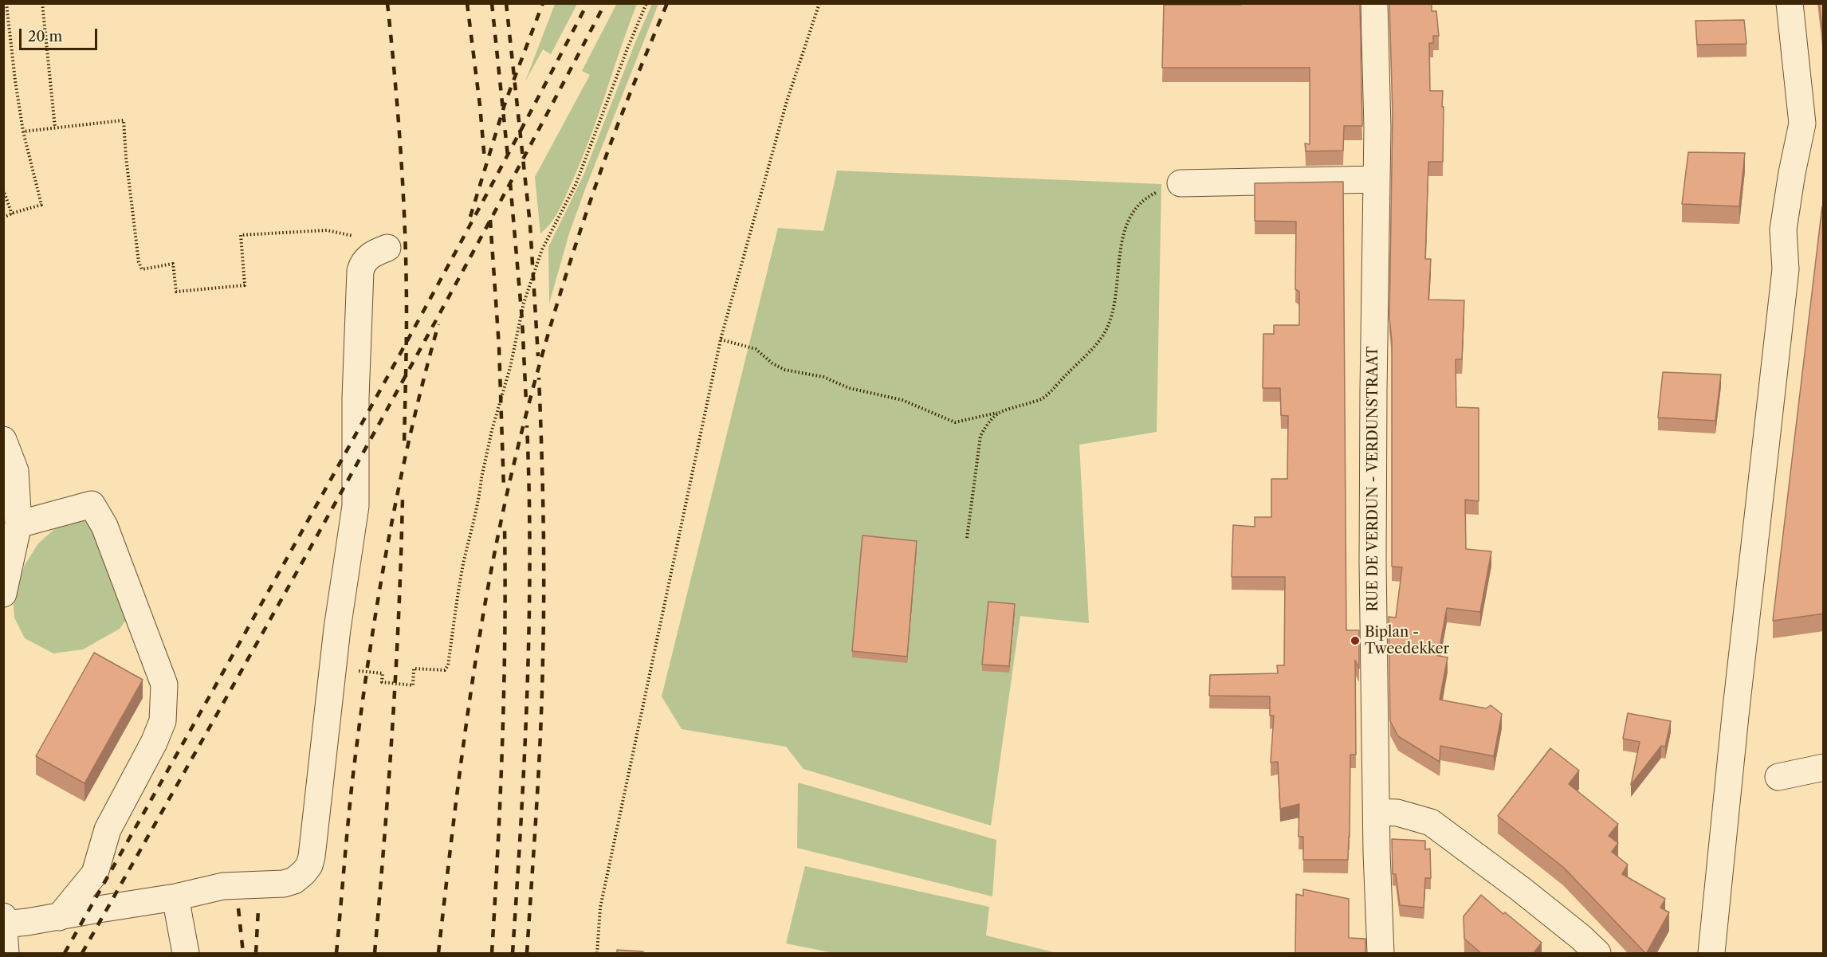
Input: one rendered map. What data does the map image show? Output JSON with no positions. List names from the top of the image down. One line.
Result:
{"streets":{"street":["RUE DE VERDUN - VERDUNSTRAAT"]},"places":["Biplan - Tweedekker"],"scale_bar":"20 m"}
